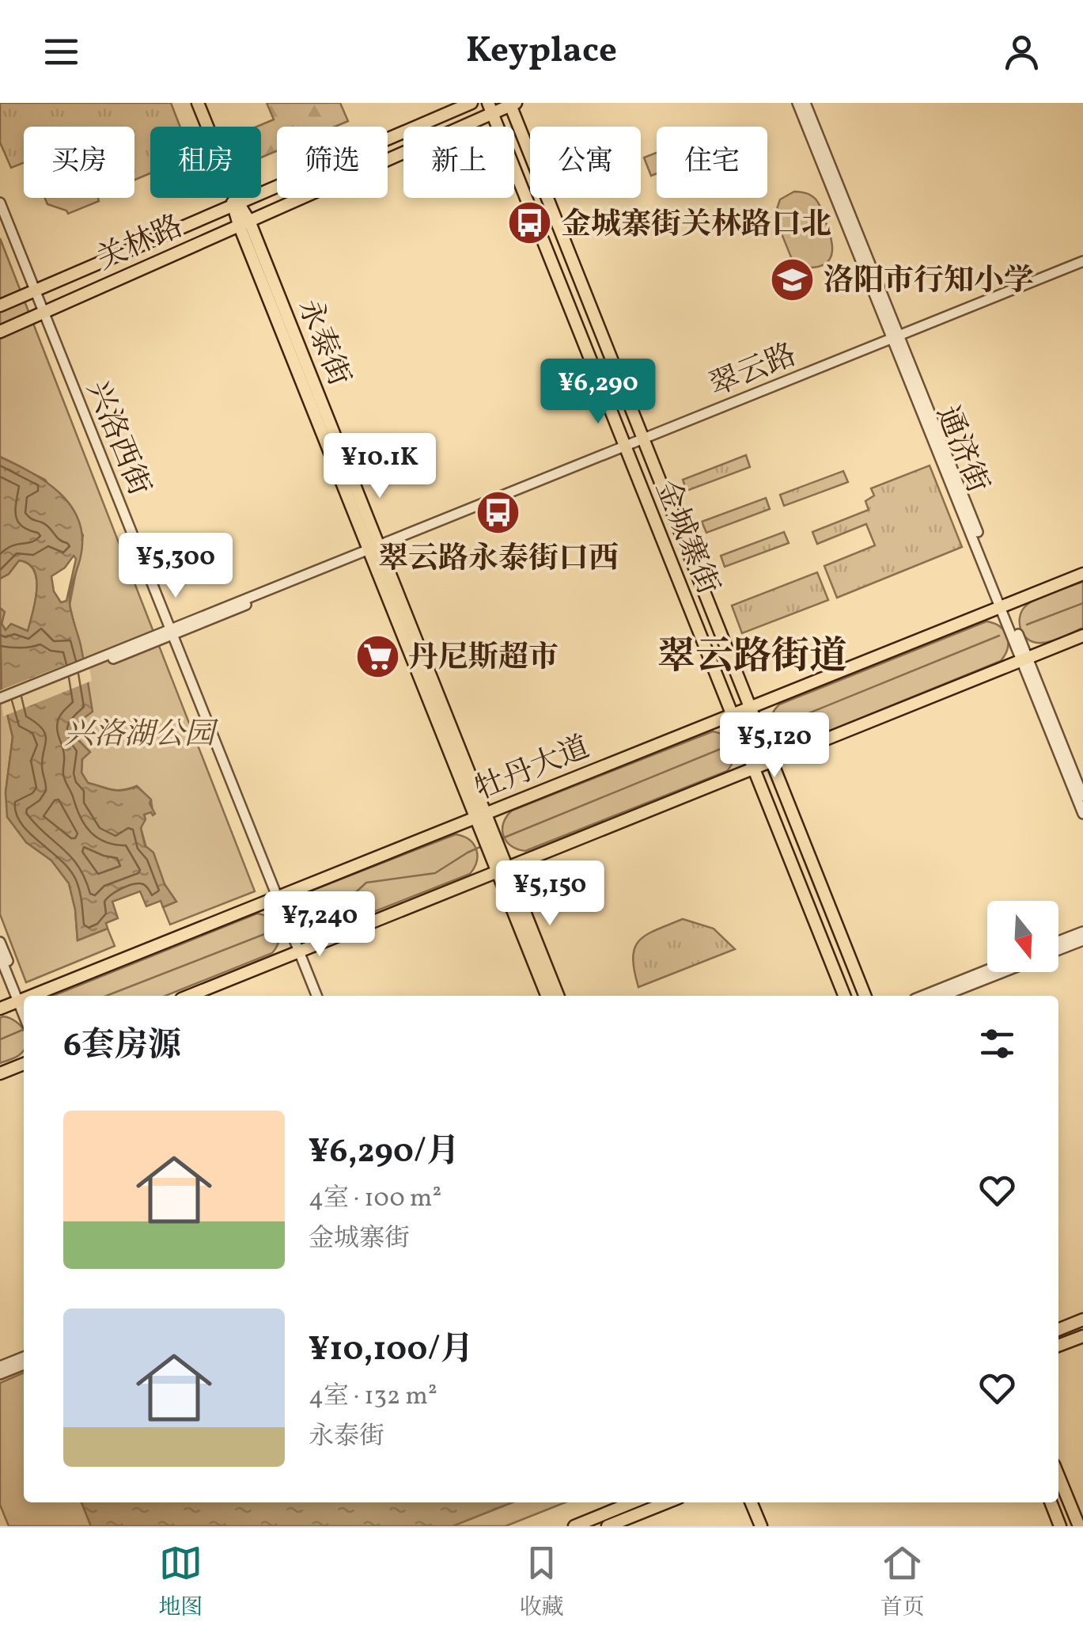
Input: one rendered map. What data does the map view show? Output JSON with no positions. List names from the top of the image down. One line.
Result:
{"streets":{"main road":["关林路","永泰街","金城寨街","牡丹大道"],"street":["翠云路","兴洛西街","通济街"]},"crossings":[["关林路","永泰街"],["关林路","兴洛西街"],["关林路","金城寨街"],["永泰街","翠云路"],["永泰街","牡丹大道"],["翠云路","兴洛西街"],["翠云路","通济街"],["翠云路","金城寨街"],["兴洛西街","牡丹大道"],["通济街","牡丹大道"],["金城寨街","牡丹大道"]],"districts":["翠云路街道"],"parks":["兴洛湖公园"],"places":{"bus stop":["金城寨街关林路口北","翠云路永泰街口西"],"school or university":["洛阳市行知小学"],"supermarket":["丹尼斯超市"]},"north":"bottom","page":{"header":"Keyplace","chip":["买房","租房","筛选","新上","公寓","住宅"],"price":["¥6,290","¥10.1K","¥5,300","¥5,120","¥5,150","¥7,240"],"heading":"6套房源","list":[{"name":"¥6,290/月","note":"4室 · 100 m² · 金城寨街"},{"name":"¥10,100/月","note":"4室 · 132 m² · 永泰街"}],"tabs":["地图","收藏","首页"]}}
